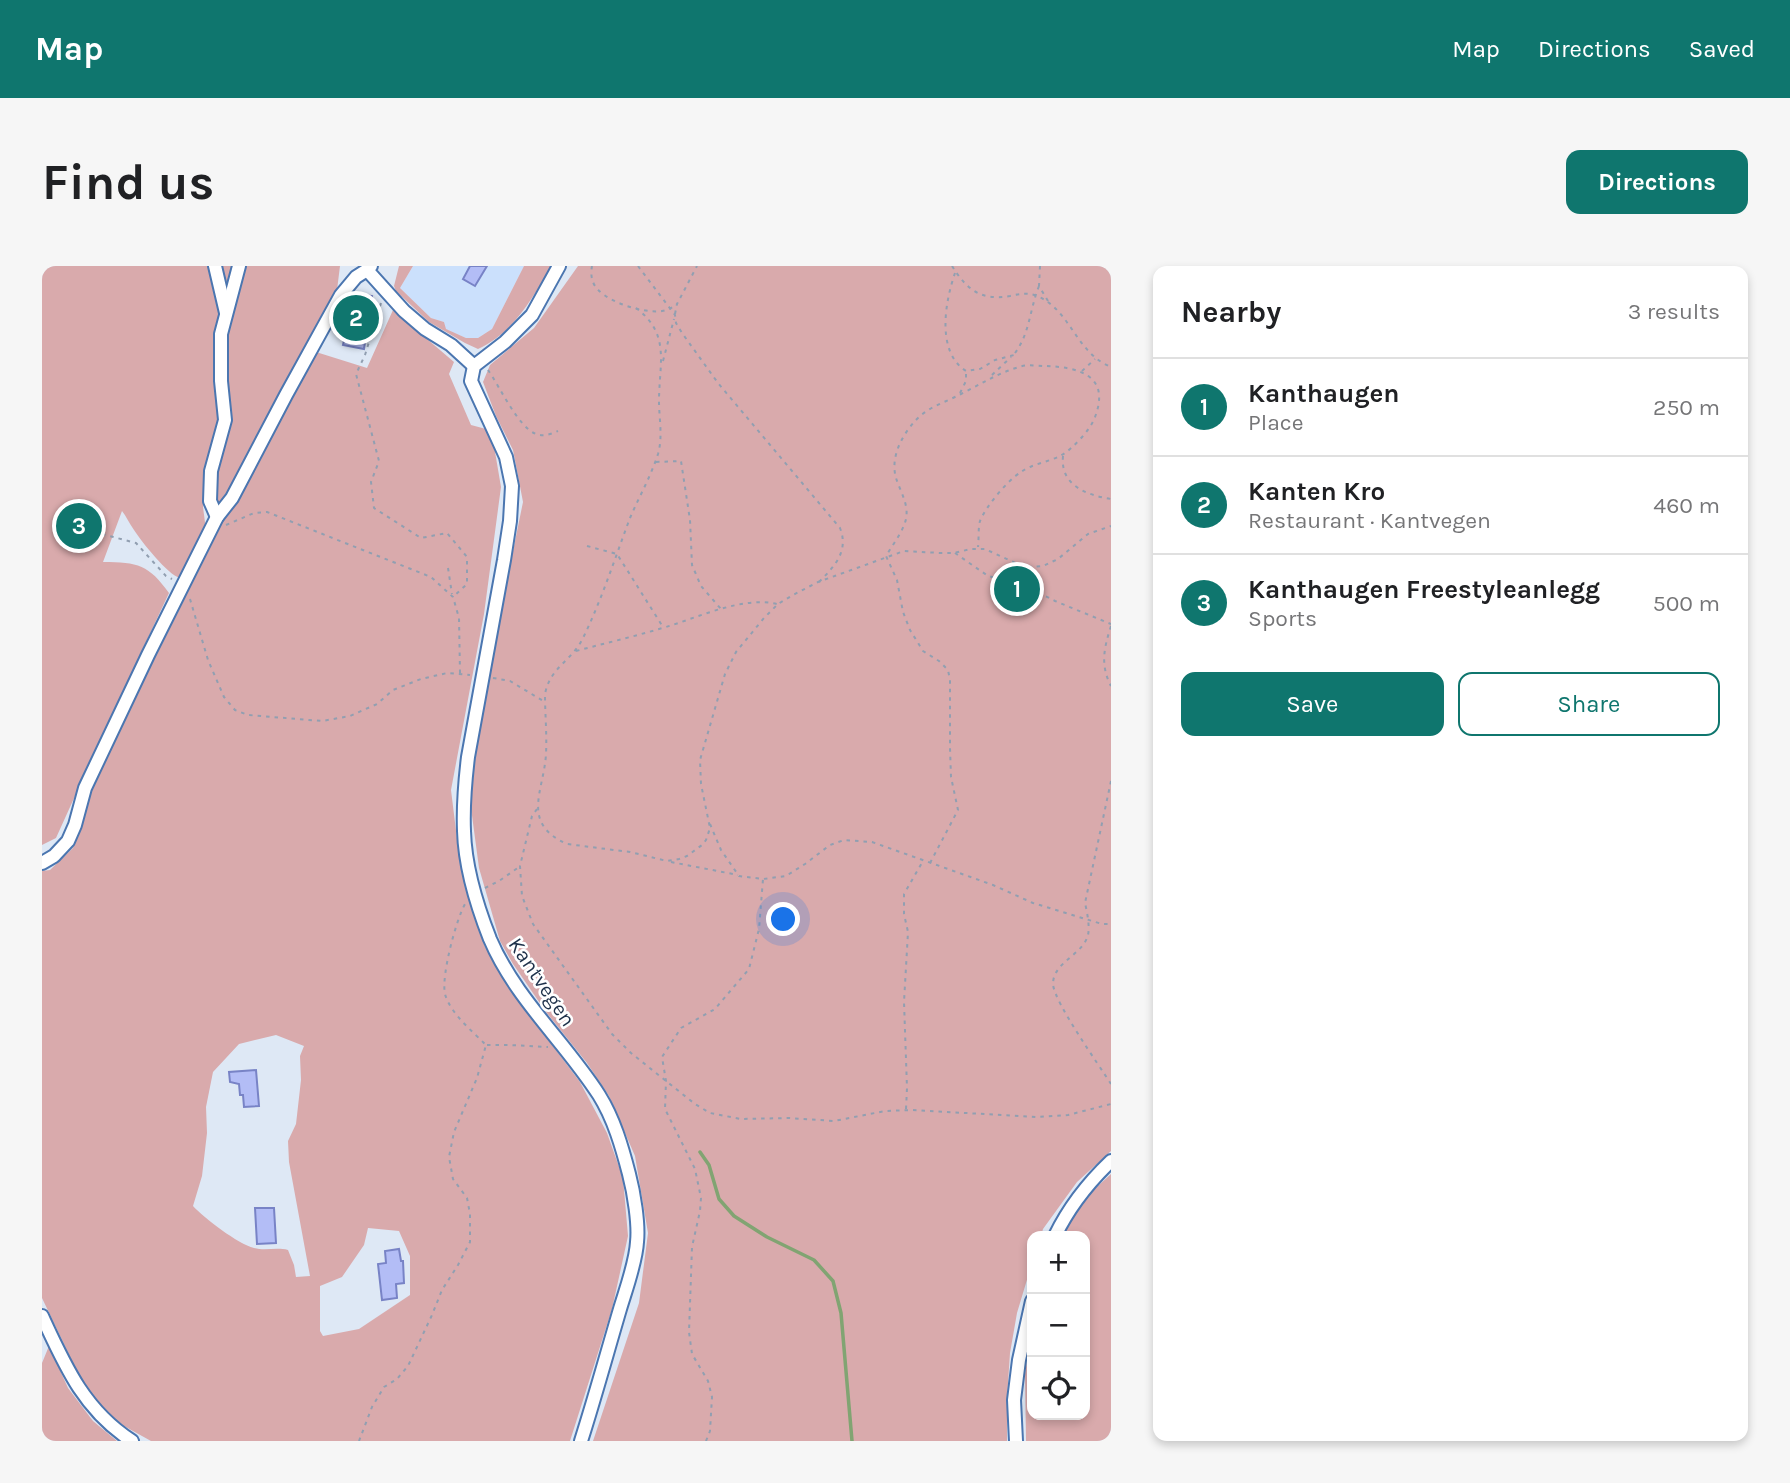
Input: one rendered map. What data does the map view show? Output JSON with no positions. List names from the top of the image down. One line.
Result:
{"streets":{"street":["Kantvegen"]},"page":{"header":"Map","nav":["Map","Directions","Saved"],"buttons":["Directions",["Save","Share"]],"title":"Find us","heading":["Nearby","3 results"],"pins":["2","3","1"],"list":[{"mark":"1","name":"Kanthaugen","note":"Place","value":"250 m"},{"mark":"2","name":"Kanten Kro","note":"Restaurant · Kantvegen","value":"460 m"},{"mark":"3","name":"Kanthaugen Freestyleanlegg","note":"Sports","value":"500 m"}],"map_buttons":["+","−"]}}
